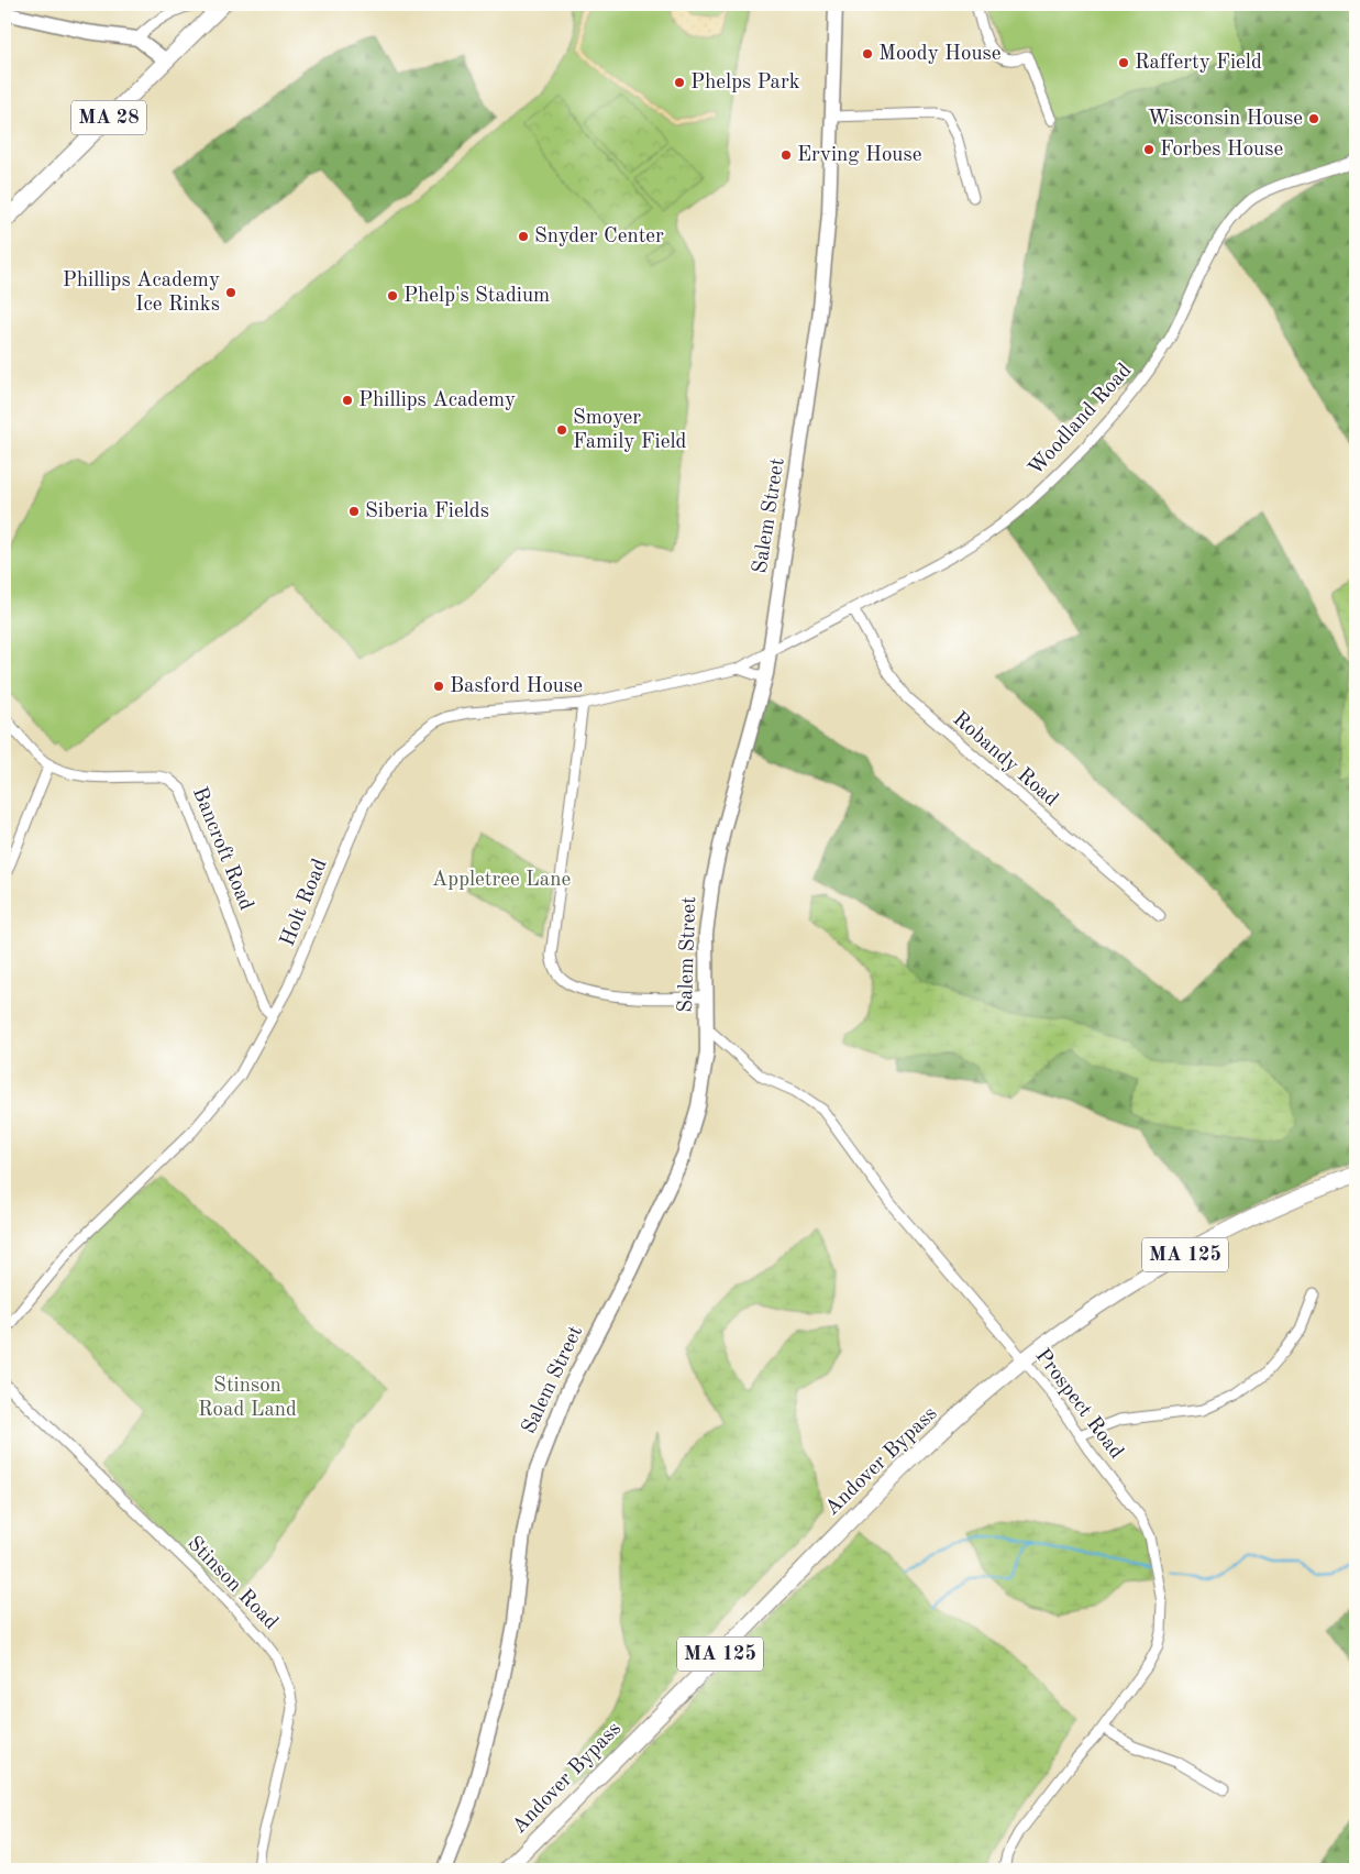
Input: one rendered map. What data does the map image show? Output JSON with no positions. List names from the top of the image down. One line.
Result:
{"streets":{"main road":["MA 28","MA 125","Andover Bypass"],"street":["Woodland Road","Salem Street","Robandy Road","Bancroft Road","Holt Road","Prospect Road","Stinson Road"]},"crossings":[["Woodland Road","Salem Street"],["Woodland Road","Robandy Road"],["Woodland Road","Holt Road"],["Salem Street","Holt Road"],["Salem Street","Prospect Road"],["Bancroft Road","Holt Road"],["Prospect Road","Andover Bypass"]],"parks":["Appletree Lane","Stinson Road Land"],"places":["Moody House","Rafferty Field","Phelps Park","Wisconsin House","Forbes House","Erving House","Snyder Center","Phillips Academy Ice Rinks","Phelp's Stadium","Phillips Academy","Smoyer Family Field","Siberia Fields","Basford House"]}
